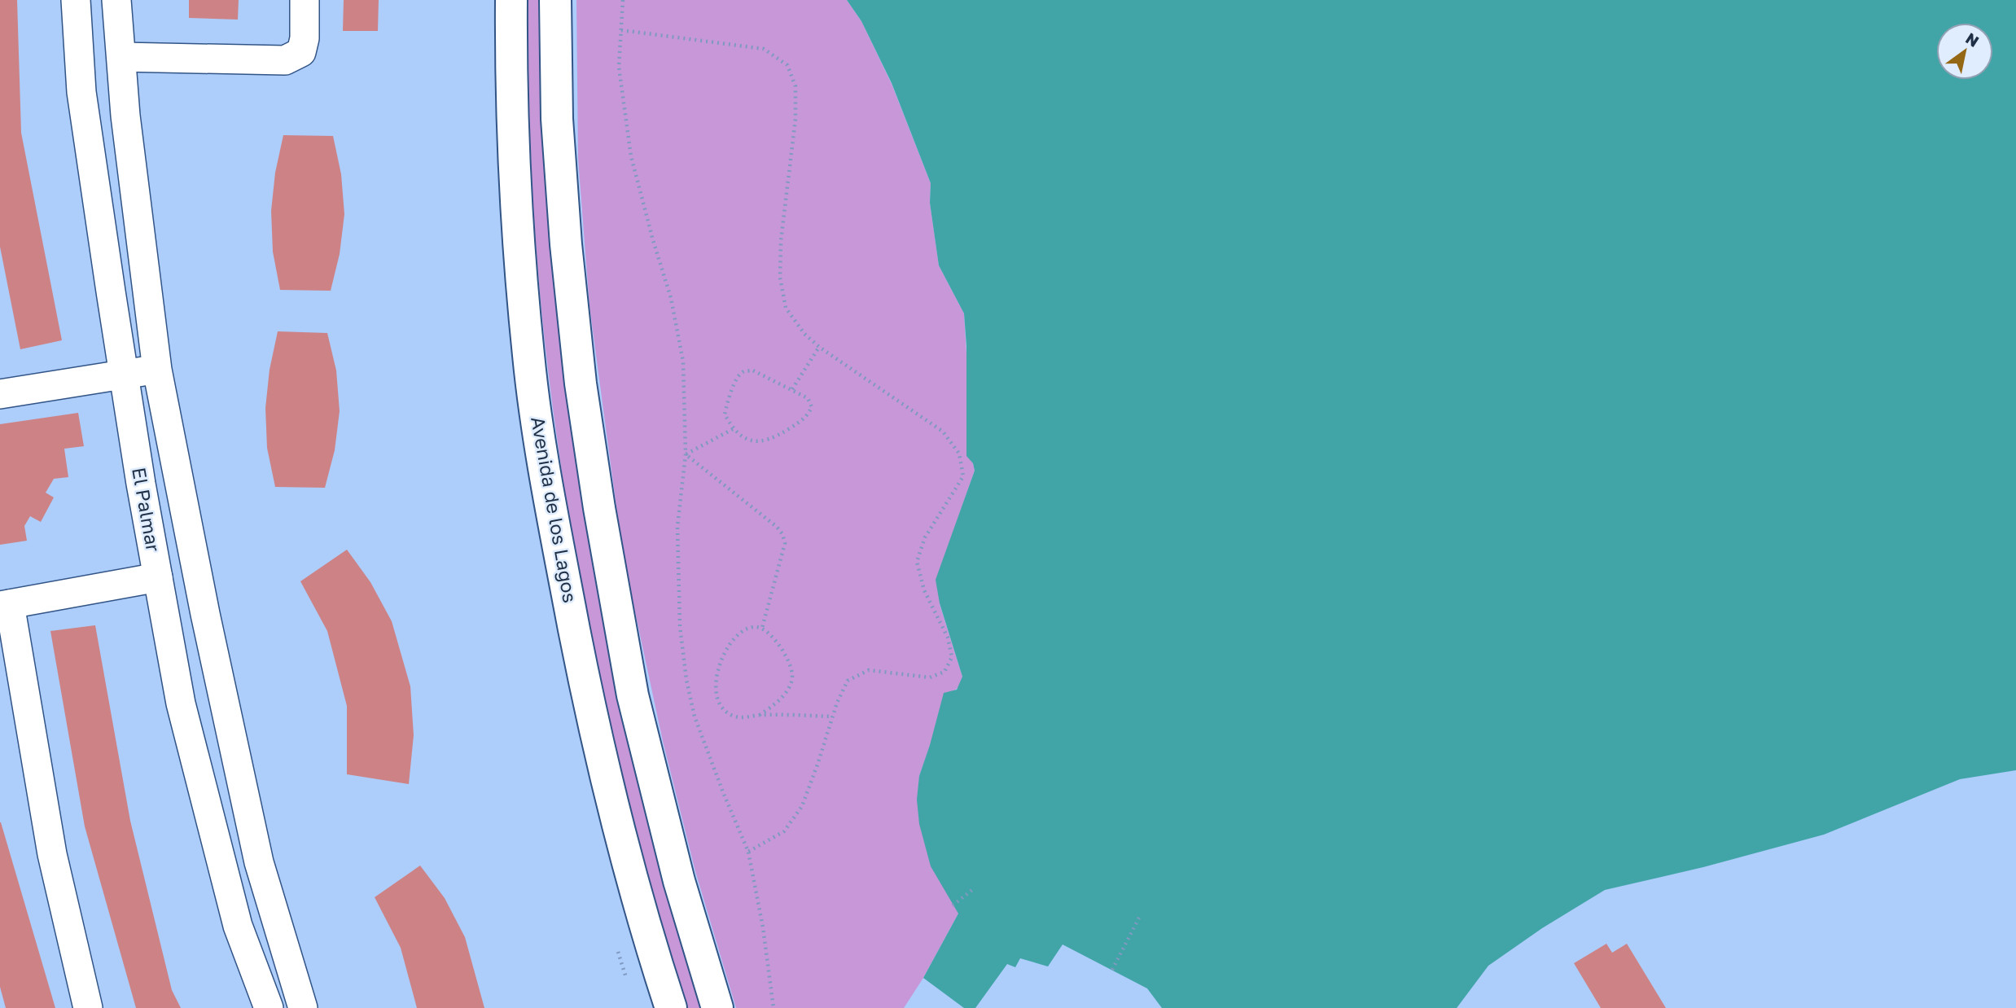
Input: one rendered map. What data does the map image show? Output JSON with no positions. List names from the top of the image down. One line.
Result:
{"streets":{"street":["El Palmar","Avenida de los Lagos"]},"north":"top right"}
